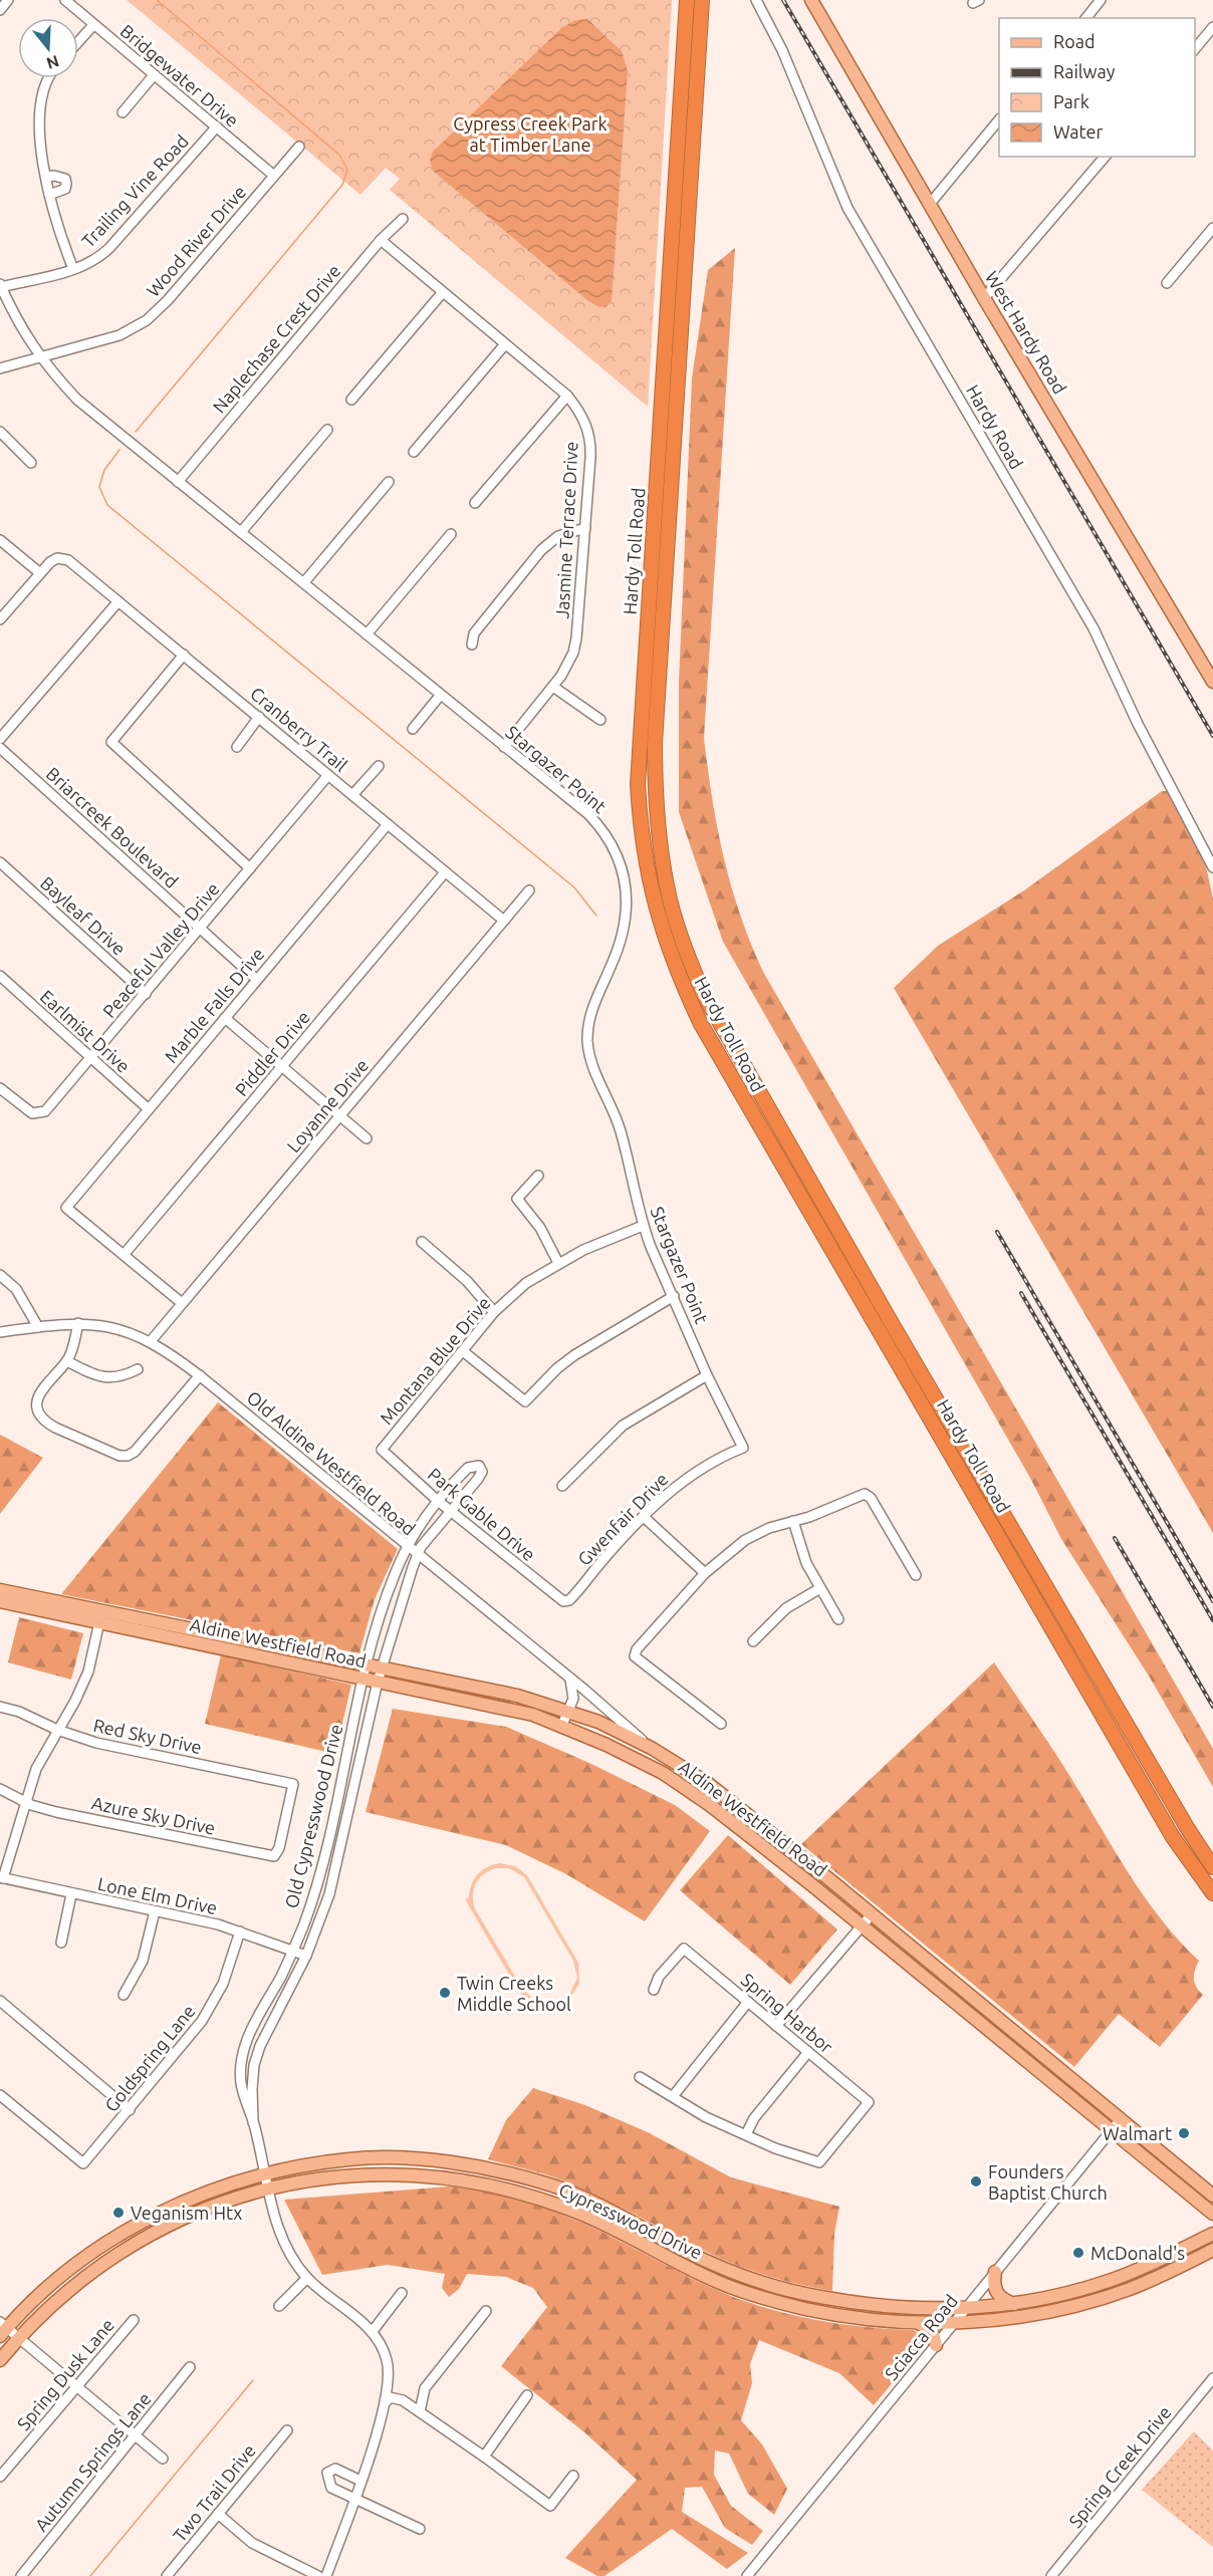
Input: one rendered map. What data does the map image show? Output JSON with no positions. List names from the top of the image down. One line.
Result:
{"streets":{"highway":["Hardy Toll Road"],"main road":["West Hardy Road","Aldine Westfield Road","Cypresswood Drive"],"street":["Bridgewater Drive","Trailing Vine Road","Wood River Drive","Naplechase Crest Drive","Hardy Road","Jasmine Terrace Drive","Cranberry Trail","Stargazer Point","Briarcreek Boulevard","Bayleaf Drive","Peaceful Valley Drive","Marble Falls Drive","Earlmist Drive","Piddler Drive","Loyanne Drive","Montana Blue Drive","Old Aldine Westfield Road","Park Gable Drive","Gwenfair Drive","Red Sky Drive","Azure Sky Drive","Old Cypresswood Drive","Lone Elm Drive","Spring Harbor","Goldspring Lane","Sciacca Road","Spring Dusk Lane","Autumn Springs Lane","Spring Creek Drive","Two Trail Drive"]},"crossings":[["Bridgewater Drive","Trailing Vine Road"],["Bridgewater Drive","Wood River Drive"],["Trailing Vine Road","Stargazer Point"],["Wood River Drive","Stargazer Point"],["Naplechase Crest Drive","Jasmine Terrace Drive"],["Naplechase Crest Drive","Stargazer Point"],["Jasmine Terrace Drive","Stargazer Point"],["Cranberry Trail","Peaceful Valley Drive"],["Cranberry Trail","Marble Falls Drive"],["Cranberry Trail","Piddler Drive"],["Cranberry Trail","Loyanne Drive"],["Stargazer Point","Montana Blue Drive"],["Stargazer Point","Gwenfair Drive"],["Briarcreek Boulevard","Peaceful Valley Drive"],["Briarcreek Boulevard","Marble Falls Drive"],["Bayleaf Drive","Peaceful Valley Drive"],["Peaceful Valley Drive","Earlmist Drive"],["Marble Falls Drive","Earlmist Drive"],["Marble Falls Drive","Piddler Drive"],["Loyanne Drive","Old Aldine Westfield Road"],["Montana Blue Drive","Park Gable Drive"],["Old Aldine Westfield Road","Aldine Westfield Road"],["Old Aldine Westfield Road","Old Cypresswood Drive"],["Park Gable Drive","Gwenfair Drive"],["Park Gable Drive","Old Cypresswood Drive"],["Aldine Westfield Road","Old Cypresswood Drive"],["Aldine Westfield Road","Sciacca Road"],["Red Sky Drive","Azure Sky Drive"],["Old Cypresswood Drive","Lone Elm Drive"],["Old Cypresswood Drive","Cypresswood Drive"],["Lone Elm Drive","Goldspring Lane"],["Cypresswood Drive","Sciacca Road"]],"parks":["Cypress Creek Park at Timber Lane"],"places":["Twin Creeks Middle School","Walmart","Founders Baptist Church","Veganism Htx","McDonald's"],"legend":["Road","Railway","Park","Water"],"north":"bottom"}
